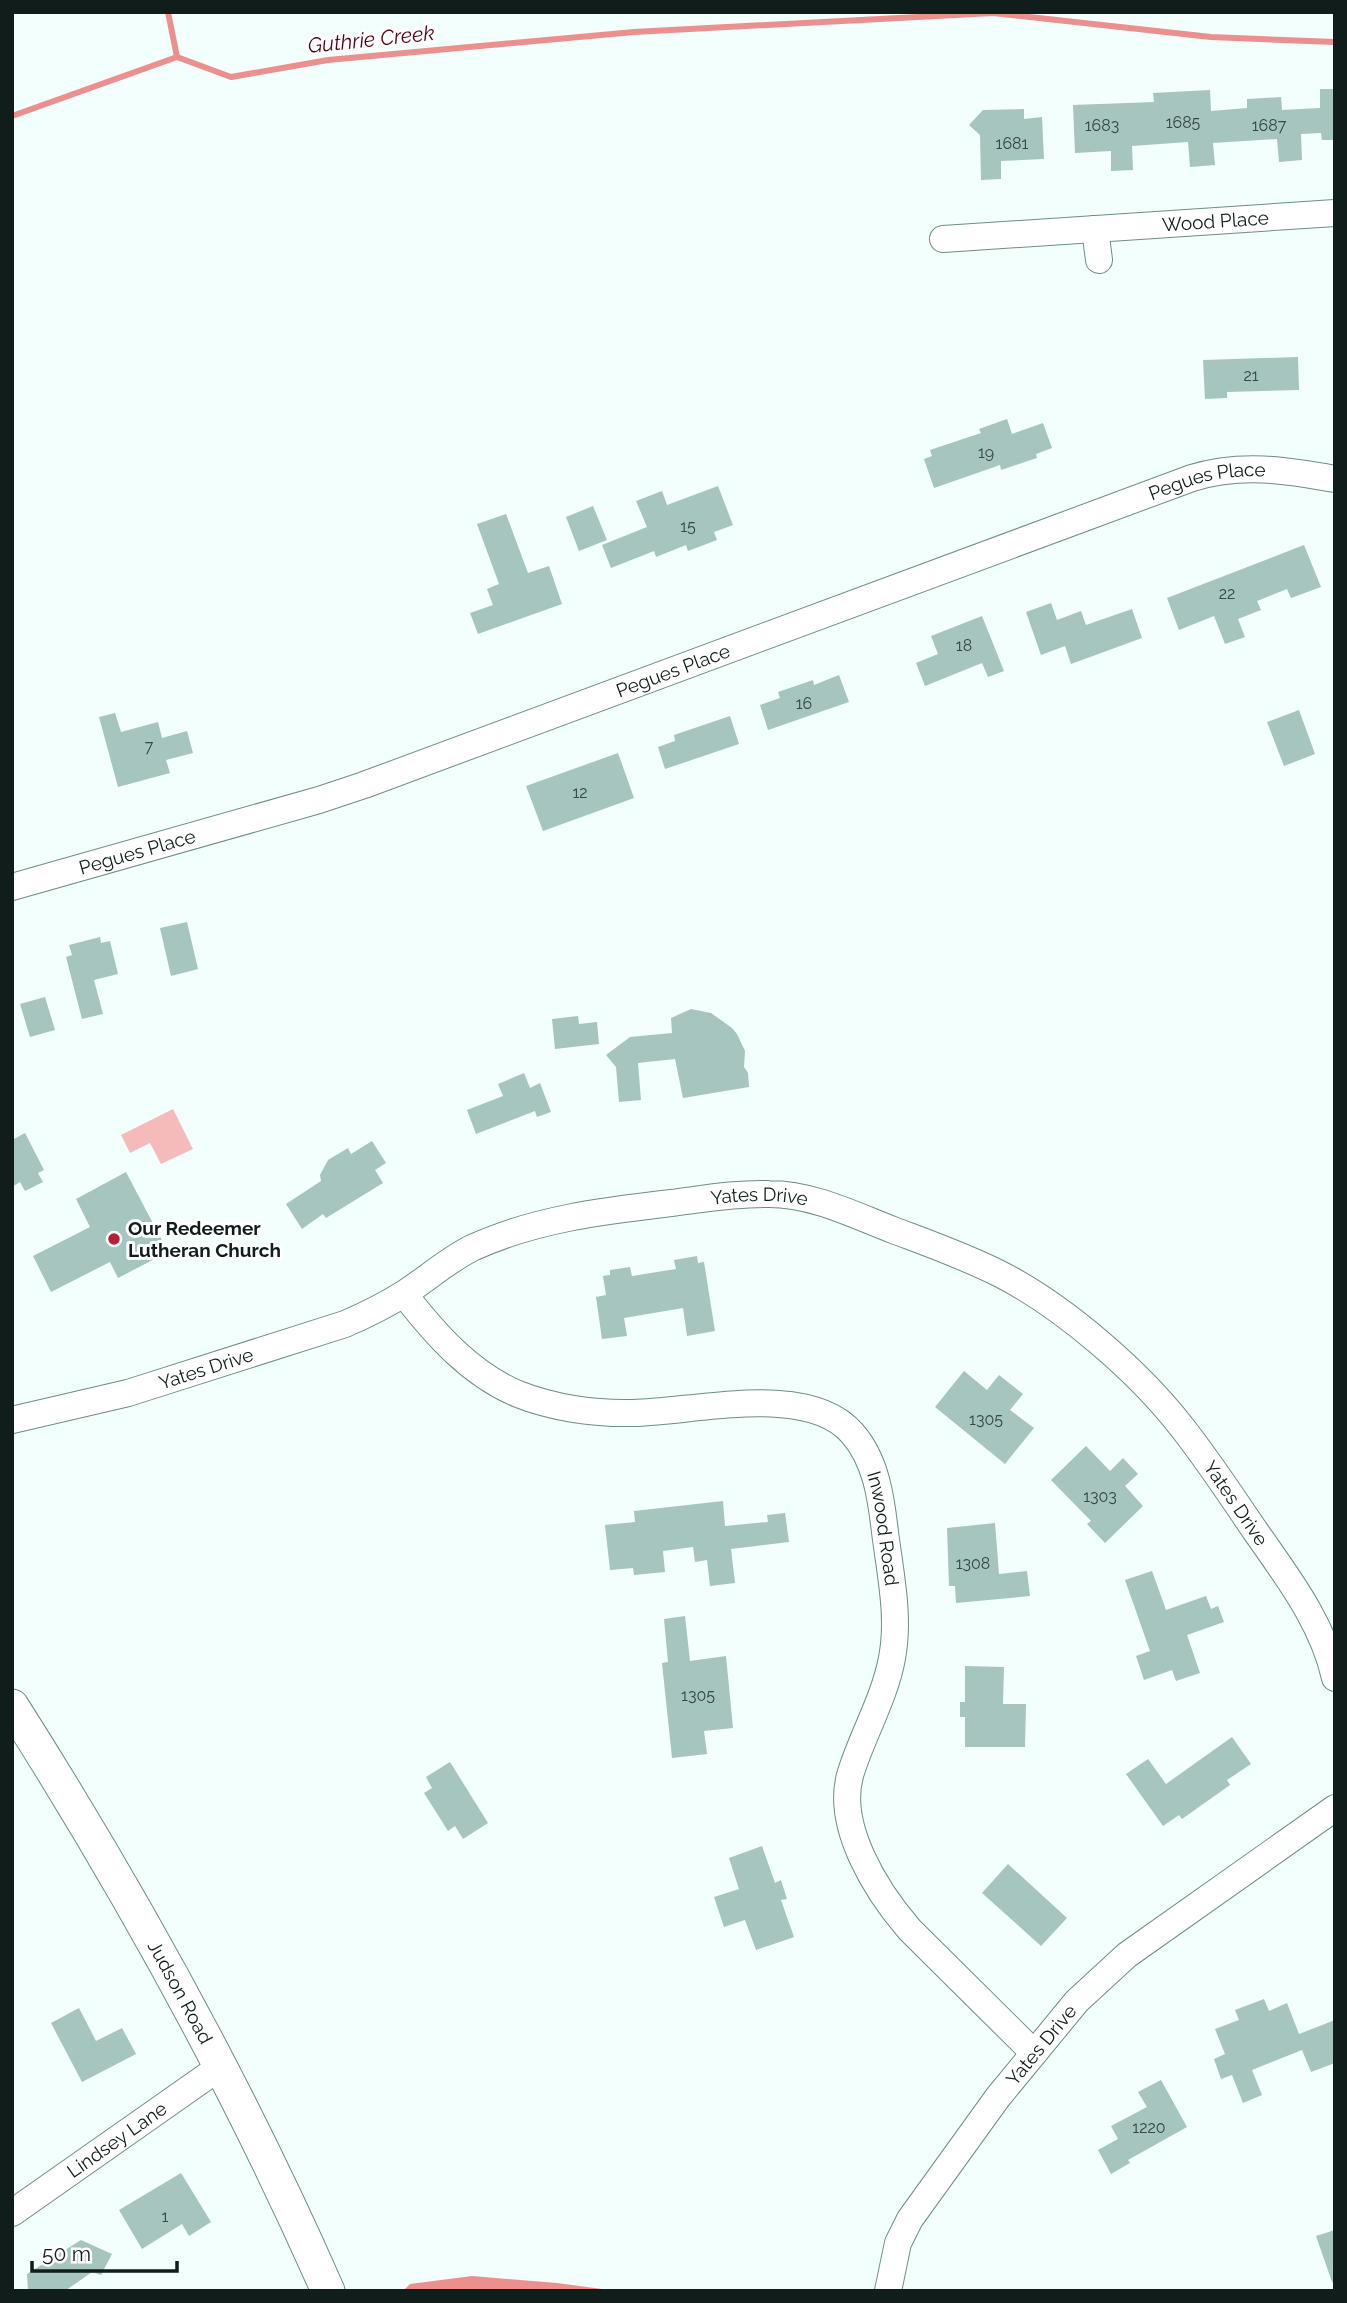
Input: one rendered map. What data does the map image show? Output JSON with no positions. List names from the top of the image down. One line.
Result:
{"streets":{"main road":["Judson Road"],"street":["Wood Place","Pegues Place","Yates Drive","Inwood Road","Lindsey Lane"]},"crossings":[["Yates Drive","Inwood Road"],["Judson Road","Lindsey Lane"]],"water":["Guthrie Creek"],"places":["Our Redeemer Lutheran Church"],"house_numbers":["1685","1683","1687","1681","21","19","15","22","18","16","7","12","1305","1303","1308","1305","1220","1"],"scale_bar":"50 m"}
